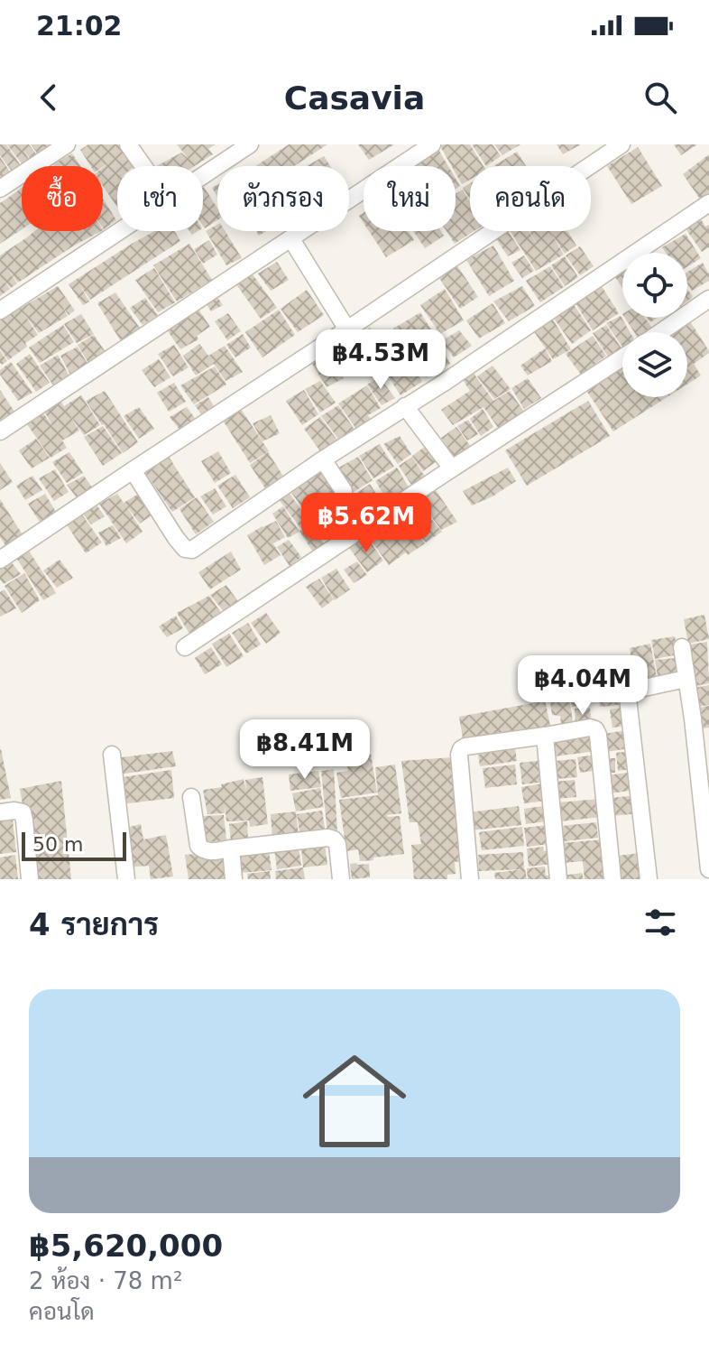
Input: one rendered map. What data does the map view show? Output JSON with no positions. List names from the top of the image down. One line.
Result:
{"scale_bar":"50 m","page":{"status":"21:02","header":"Casavia","chip":["ซื้อ","เช่า","ตัวกรอง","ใหม่","คอนโด"],"price":["฿4.53M","฿5.62M","฿4.04M","฿8.41M"],"scale":"50 m","heading":"4 รายการ","list":[{"name":"฿5,620,000","note":"2 ห้อง · 78 m² · คอนโด"}]}}
